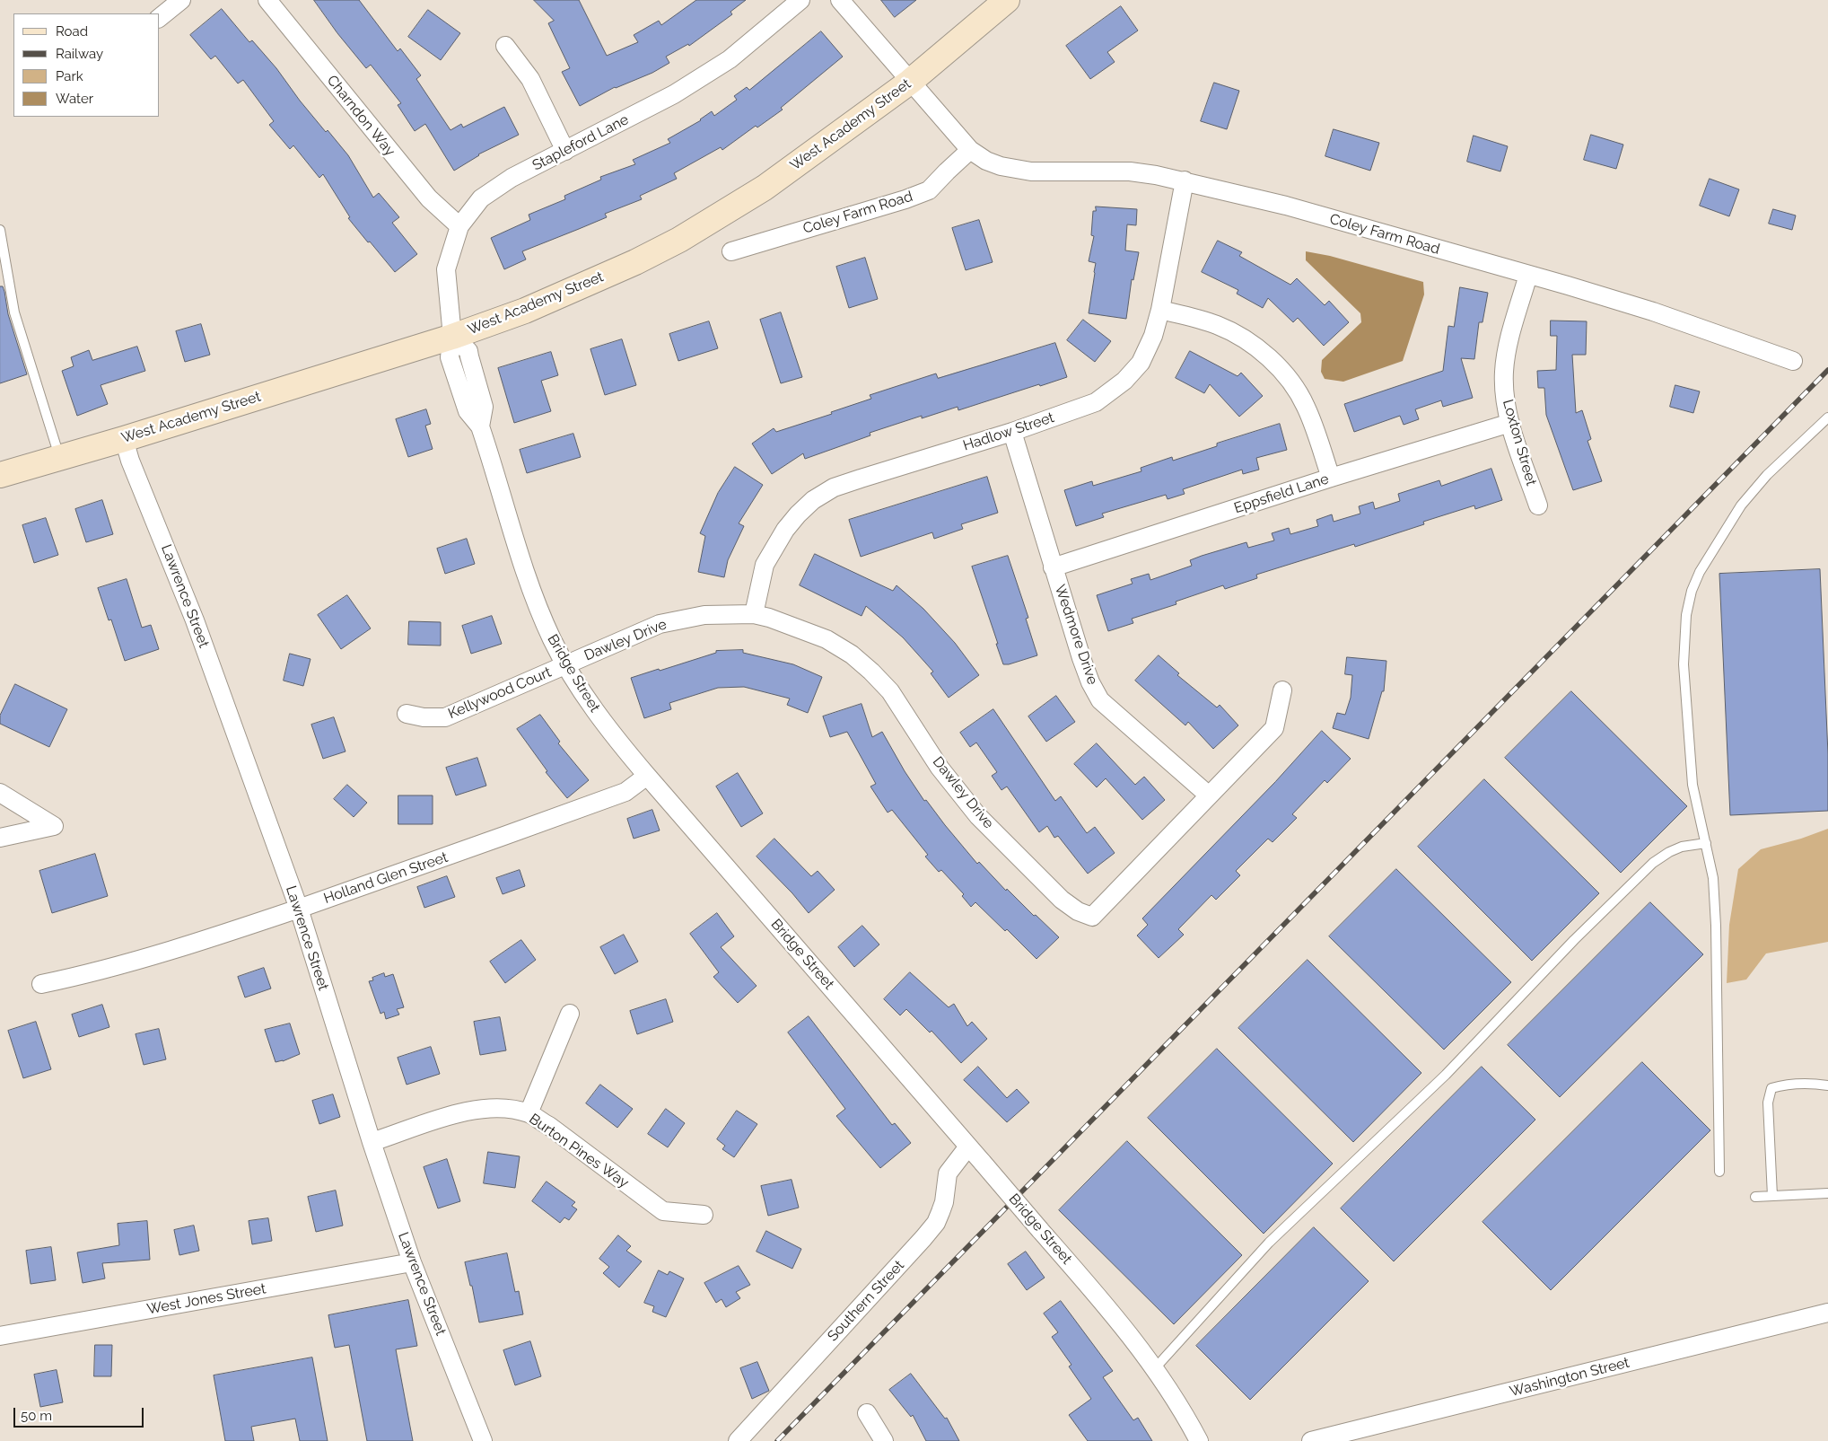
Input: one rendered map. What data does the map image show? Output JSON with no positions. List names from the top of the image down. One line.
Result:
{"streets":{"main road":["West Academy Street"],"street":["Charndon Way","Stapleford Lane","Coley Farm Road","Hadlow Street","Loxton Street","Eppsfield Lane","Lawrence Street","Wedmore Drive","Dawley Drive","Bridge Street","Kellywood Court","Holland Glen Street","Burton Pines Way","West Jones Street","Southern Street","Washington Street"]},"crossings":[["Charndon Way","Stapleford Lane"],["West Academy Street","Stapleford Lane"],["West Academy Street","Coley Farm Road"],["West Academy Street","Lawrence Street"],["West Academy Street","Bridge Street"],["Stapleford Lane","Bridge Street"],["Coley Farm Road","Hadlow Street"],["Coley Farm Road","Loxton Street"],["Hadlow Street","Wedmore Drive"],["Hadlow Street","Dawley Drive"],["Loxton Street","Eppsfield Lane"],["Eppsfield Lane","Wedmore Drive"],["Lawrence Street","Holland Glen Street"],["Lawrence Street","Burton Pines Way"],["Lawrence Street","West Jones Street"],["Wedmore Drive","Dawley Drive"],["Dawley Drive","Bridge Street"],["Dawley Drive","Kellywood Court"],["Bridge Street","Kellywood Court"],["Bridge Street","Holland Glen Street"],["Bridge Street","Southern Street"]],"legend":["Road","Railway","Park","Water"],"scale_bar":"50 m"}
